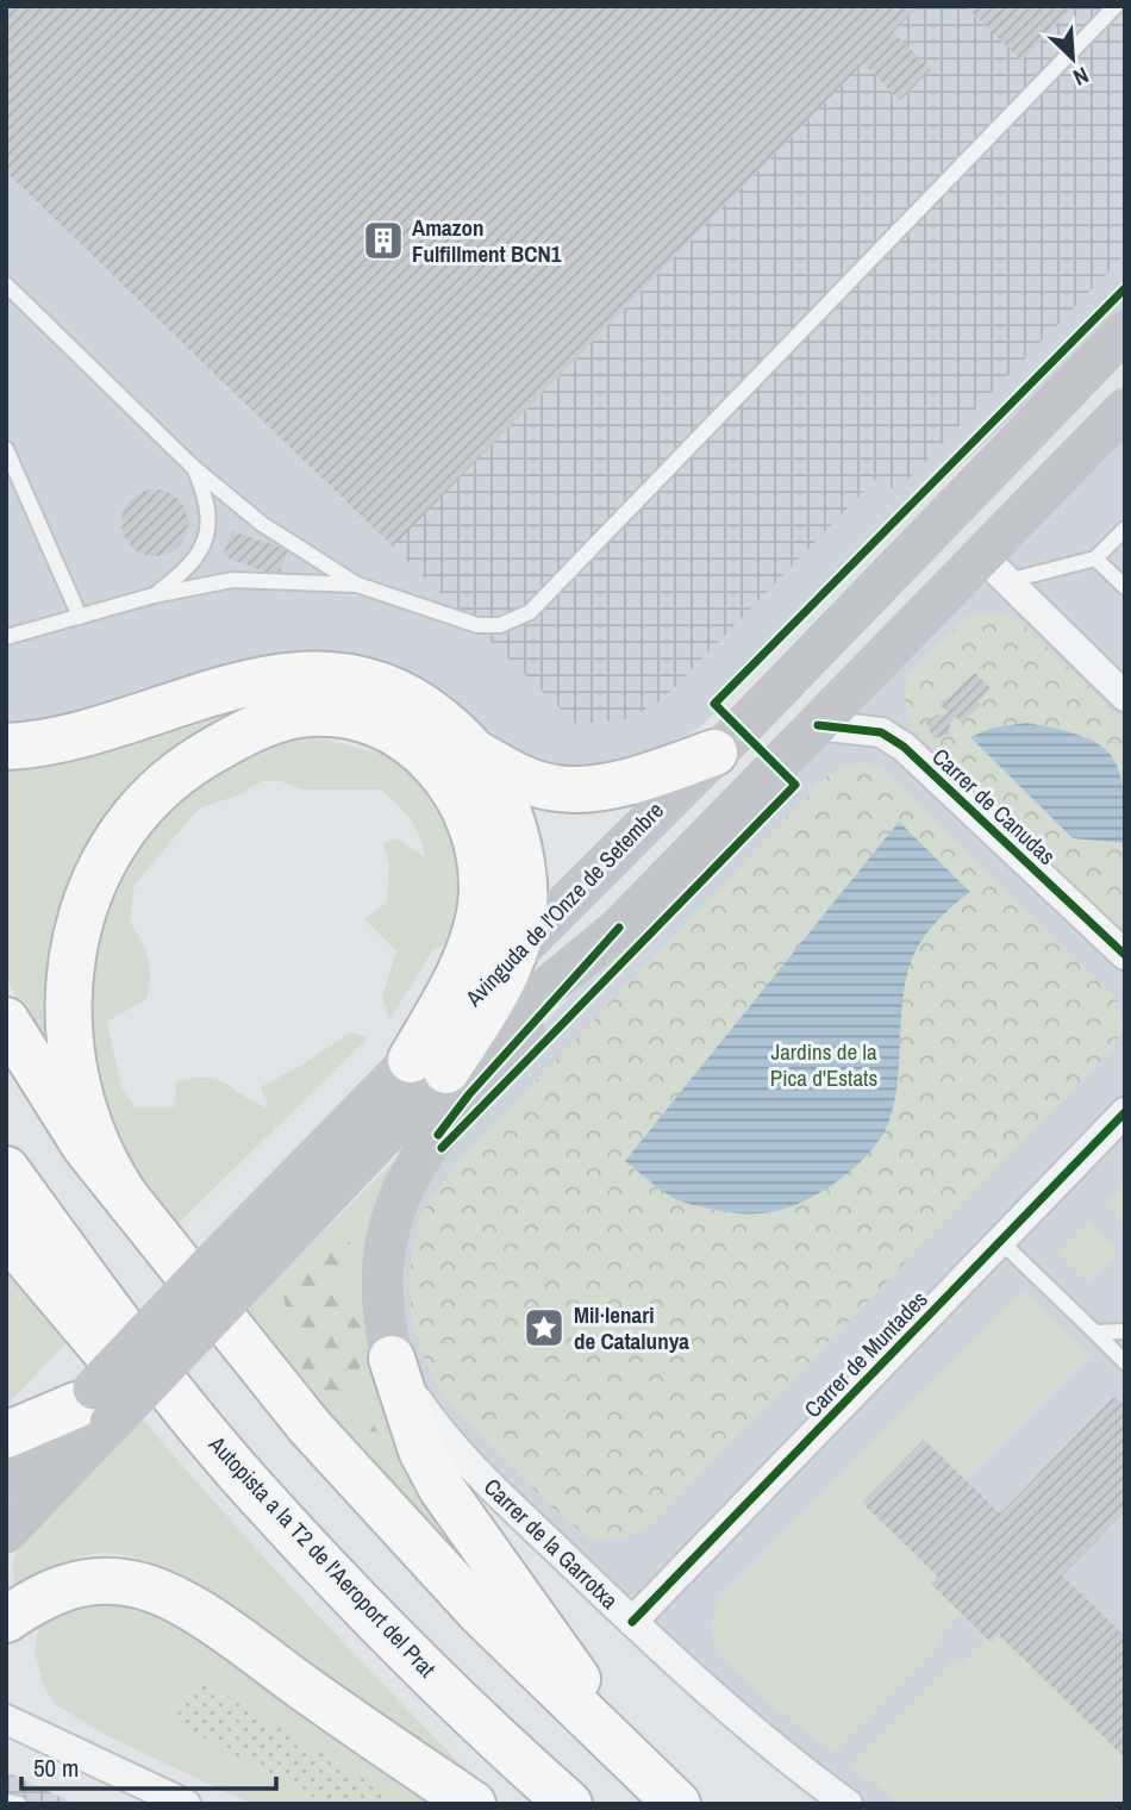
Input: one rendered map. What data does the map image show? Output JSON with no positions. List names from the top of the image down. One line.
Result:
{"streets":{"highway":["Autopista a la T2 de l'Aeroport del Prat"],"main road":["Avinguda de l'Onze de Setembre"],"street":["Carrer de Canudas","Carrer de Muntades","Carrer de la Garrotxa"]},"crossings":[["Carrer de Canudas","Avinguda de l'Onze de Setembre"],["Carrer de Muntades","Carrer de la Garrotxa"]],"parks":["Jardins de la Pica d'Estats"],"places":{"building":["Amazon Fulfillment BCN1"],"place":["Mil·lenari de Catalunya"]},"scale_bar":"50 m","north":"bottom right"}
